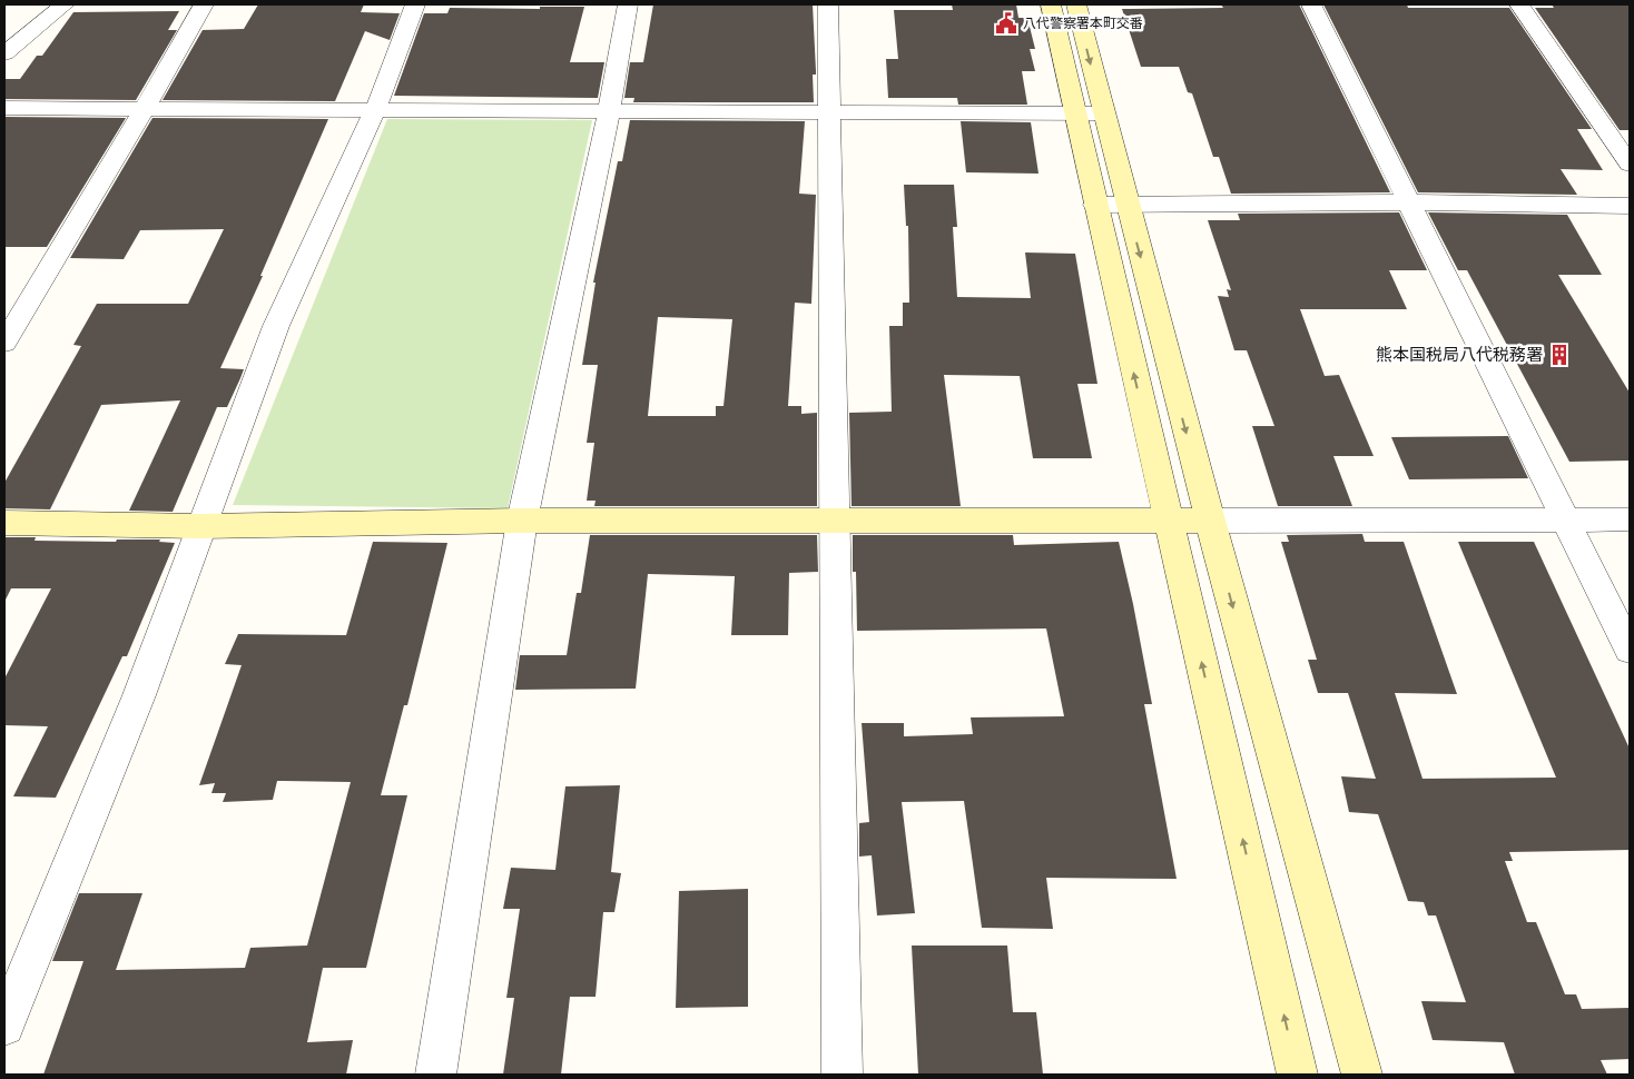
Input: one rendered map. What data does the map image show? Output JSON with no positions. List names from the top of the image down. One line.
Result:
{"places":{"public building":["八代警察署本町交番"],"building":["熊本国税局八代税務署"]}}
